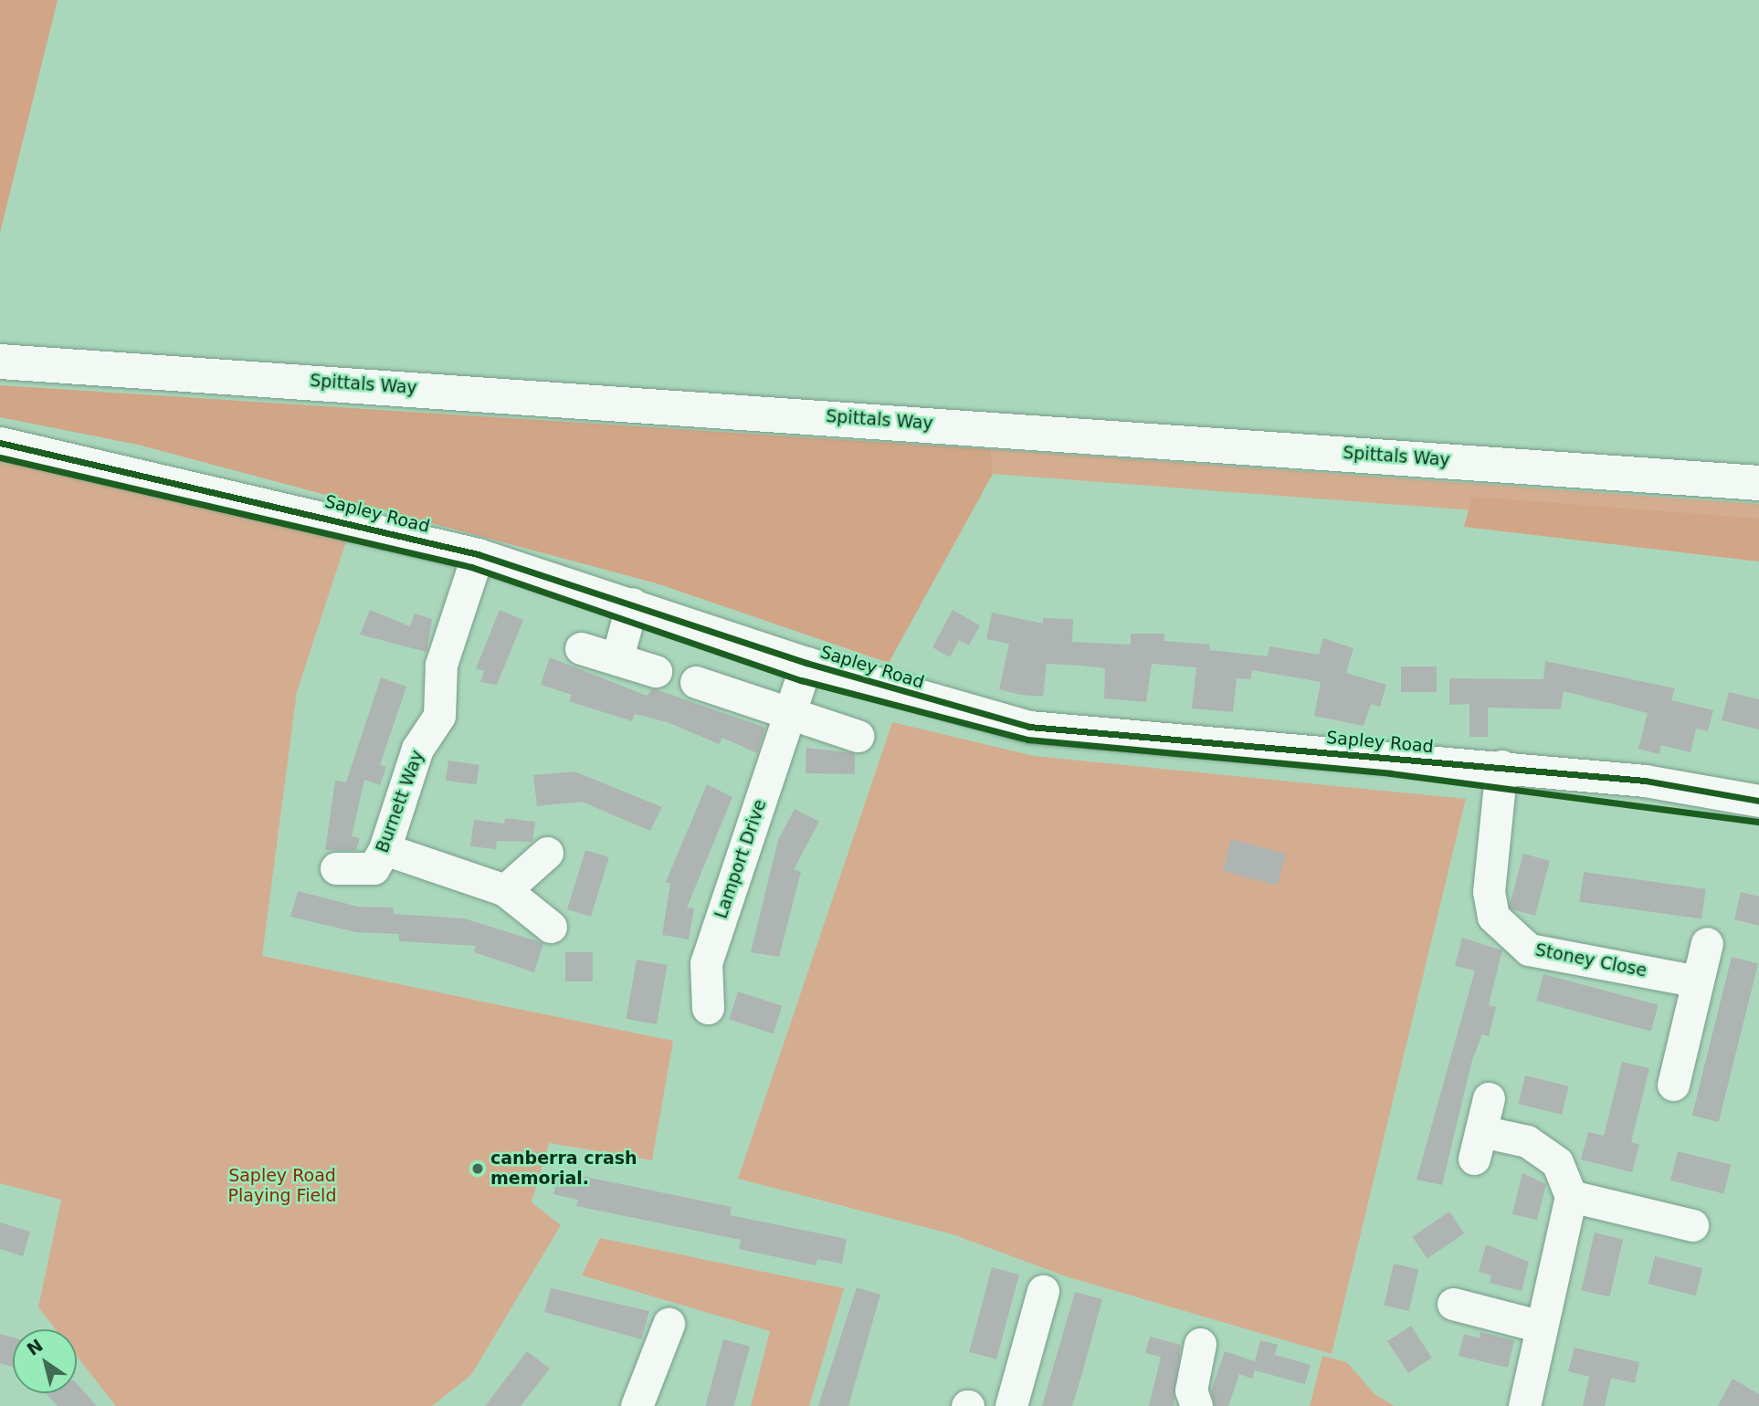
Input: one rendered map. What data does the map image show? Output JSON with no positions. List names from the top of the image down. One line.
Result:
{"streets":{"highway":["Spittals Way"],"street":["Sapley Road","Burnett Way","Lamport Drive","Stoney Close"]},"crossings":[["Sapley Road","Burnett Way"],["Sapley Road","Lamport Drive"],["Sapley Road","Stoney Close"]],"parks":["Sapley Road Playing Field"],"places":["canberra crash memorial."],"north":"top left"}
